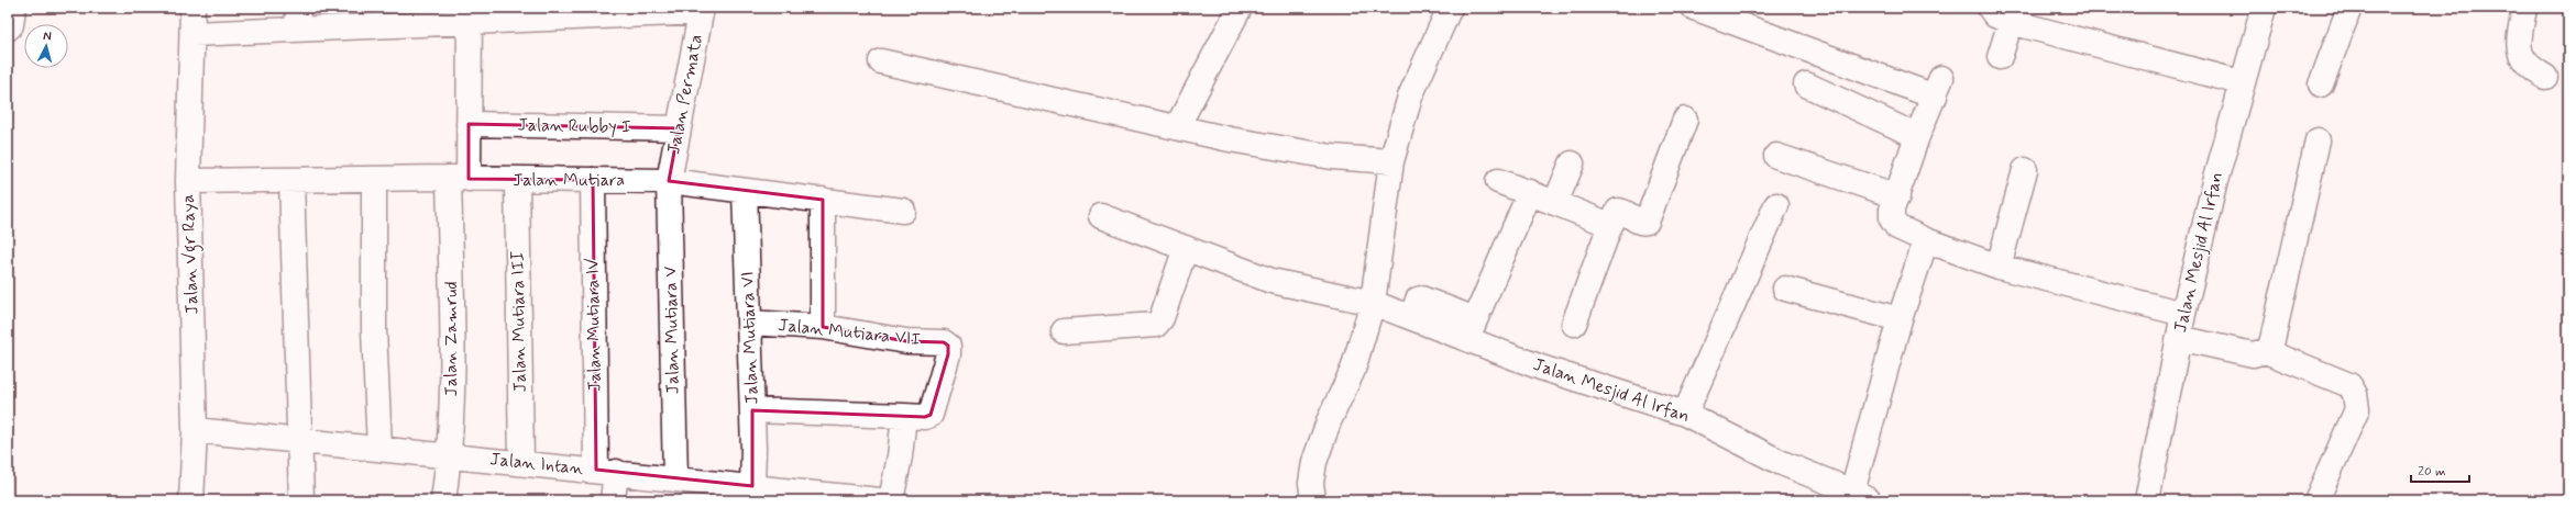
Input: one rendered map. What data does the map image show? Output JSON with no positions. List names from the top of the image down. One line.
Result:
{"streets":{"street":["Jalan Permata","Jalan Rubby I","Jalan Mutiara","Jalan Mesjid Al Irfan","Jalan Vgr Raya","Jalan Mutiara III","Jalan Mutiara IV","Jalan Mutiara V","Jalan Mutiara VII","Jalan Mutiara VI","Jalan Zamrud","Jalan Intan"]},"crossings":[["Jalan Permata","Jalan Rubby I"],["Jalan Permata","Jalan Mutiara"],["Jalan Permata","Jalan Mutiara V"],["Jalan Rubby I","Jalan Zamrud"],["Jalan Mutiara","Jalan Vgr Raya"],["Jalan Mutiara","Jalan Mutiara III"],["Jalan Mutiara","Jalan Mutiara IV"],["Jalan Mutiara","Jalan Mutiara V"],["Jalan Mutiara","Jalan Mutiara VI"],["Jalan Mutiara","Jalan Zamrud"],["Jalan Vgr Raya","Jalan Intan"],["Jalan Mutiara III","Jalan Intan"],["Jalan Mutiara IV","Jalan Intan"],["Jalan Mutiara V","Jalan Intan"],["Jalan Mutiara VII","Jalan Mutiara VI"],["Jalan Mutiara VI","Jalan Intan"],["Jalan Zamrud","Jalan Intan"]],"scale_bar":"20 m","north":"top"}
